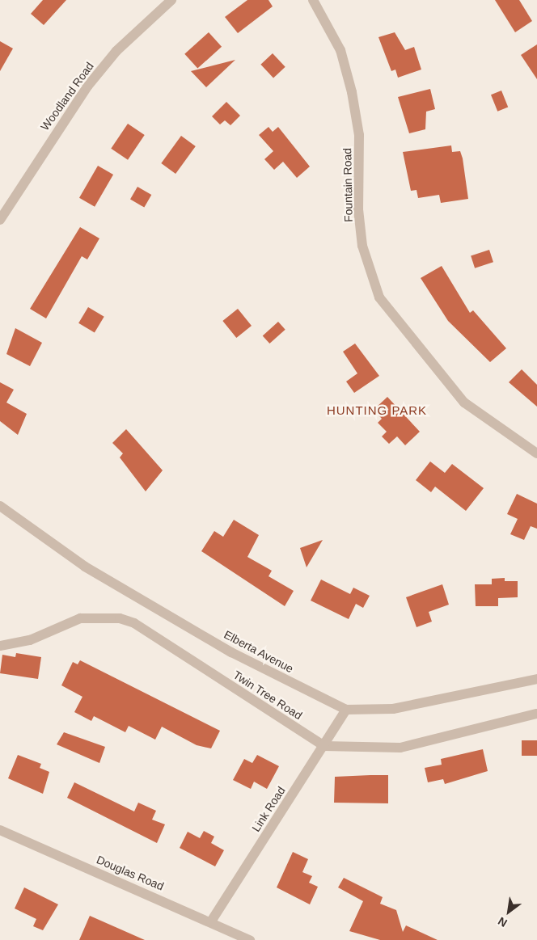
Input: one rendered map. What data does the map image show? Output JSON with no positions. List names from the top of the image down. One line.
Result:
{"streets":{"street":["Woodland Road","Fountain Road","Elberta Avenue","Twin Tree Road","Link Road","Douglas Road"]},"crossings":[["Elberta Avenue","Link Road"],["Twin Tree Road","Link Road"],["Link Road","Douglas Road"]],"districts":["HUNTING PARK"],"north":"bottom left"}
